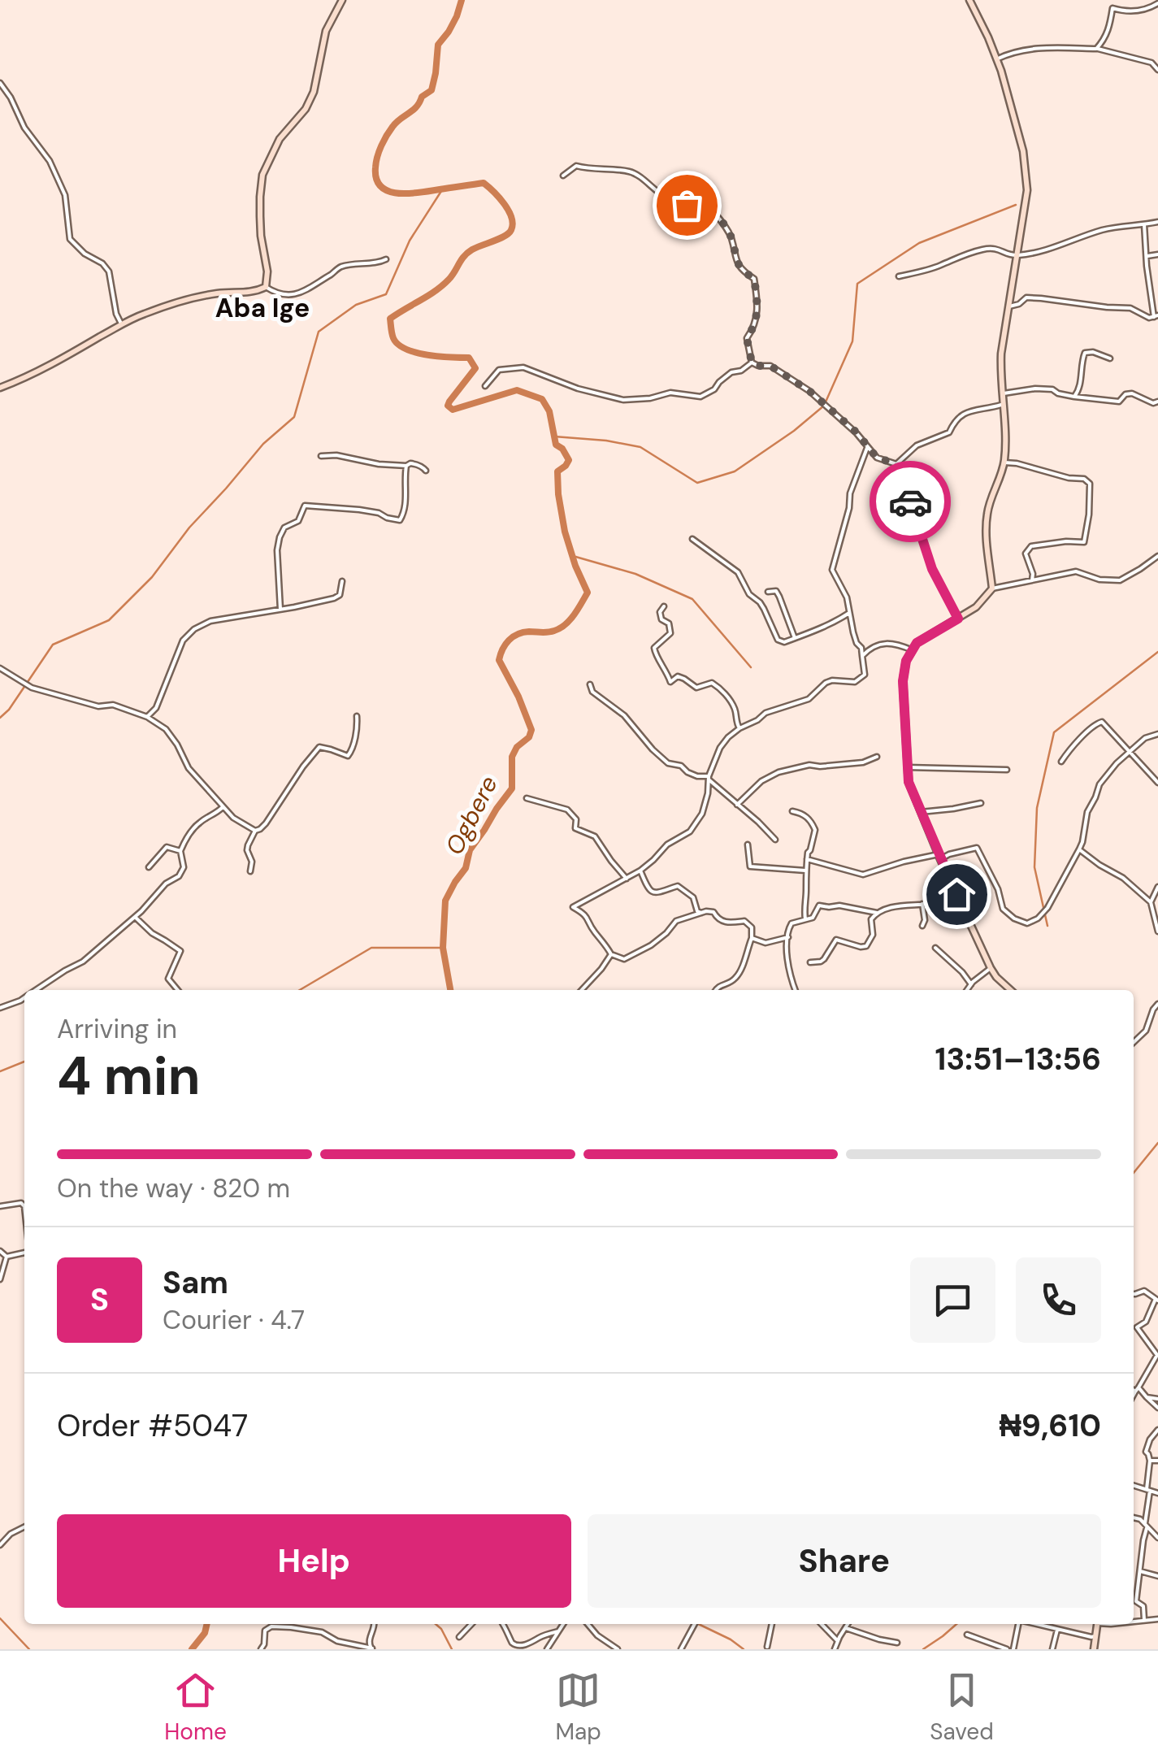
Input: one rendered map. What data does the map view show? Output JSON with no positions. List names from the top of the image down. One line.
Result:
{"districts":["Aba Ige"],"water":["Ogbere"],"page":{"heading":["4 min","Arriving in","13:51–13:56"],"panel":["Sam","Courier · 4.7","Order #5047","₦9,610"],"bar":"On the way · 820 m","round":"S","buttons":["Help","Share"],"tabs":["Home","Map","Saved"]}}
